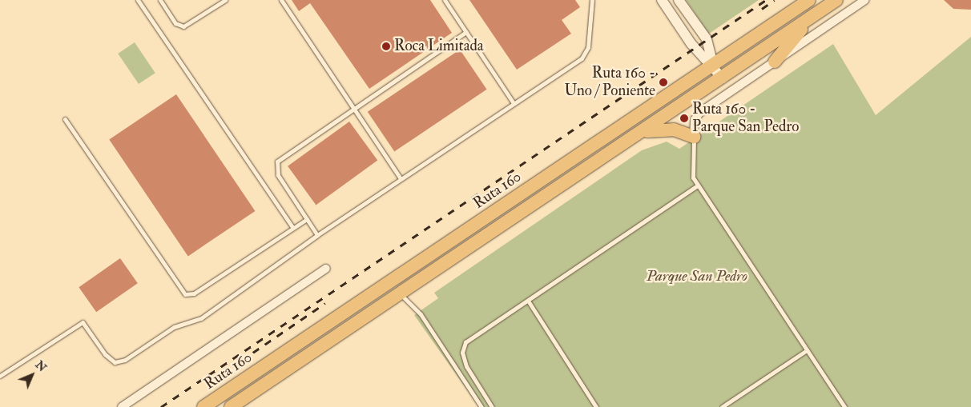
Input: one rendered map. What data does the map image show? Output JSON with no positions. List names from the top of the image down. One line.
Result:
{"streets":{"highway":["Ruta 160"]},"parks":["Parque San Pedro"],"places":["Roca Limitada","Ruta 160 - Uno / Poniente","Ruta 160 - Parque San Pedro"],"north":"top right"}
